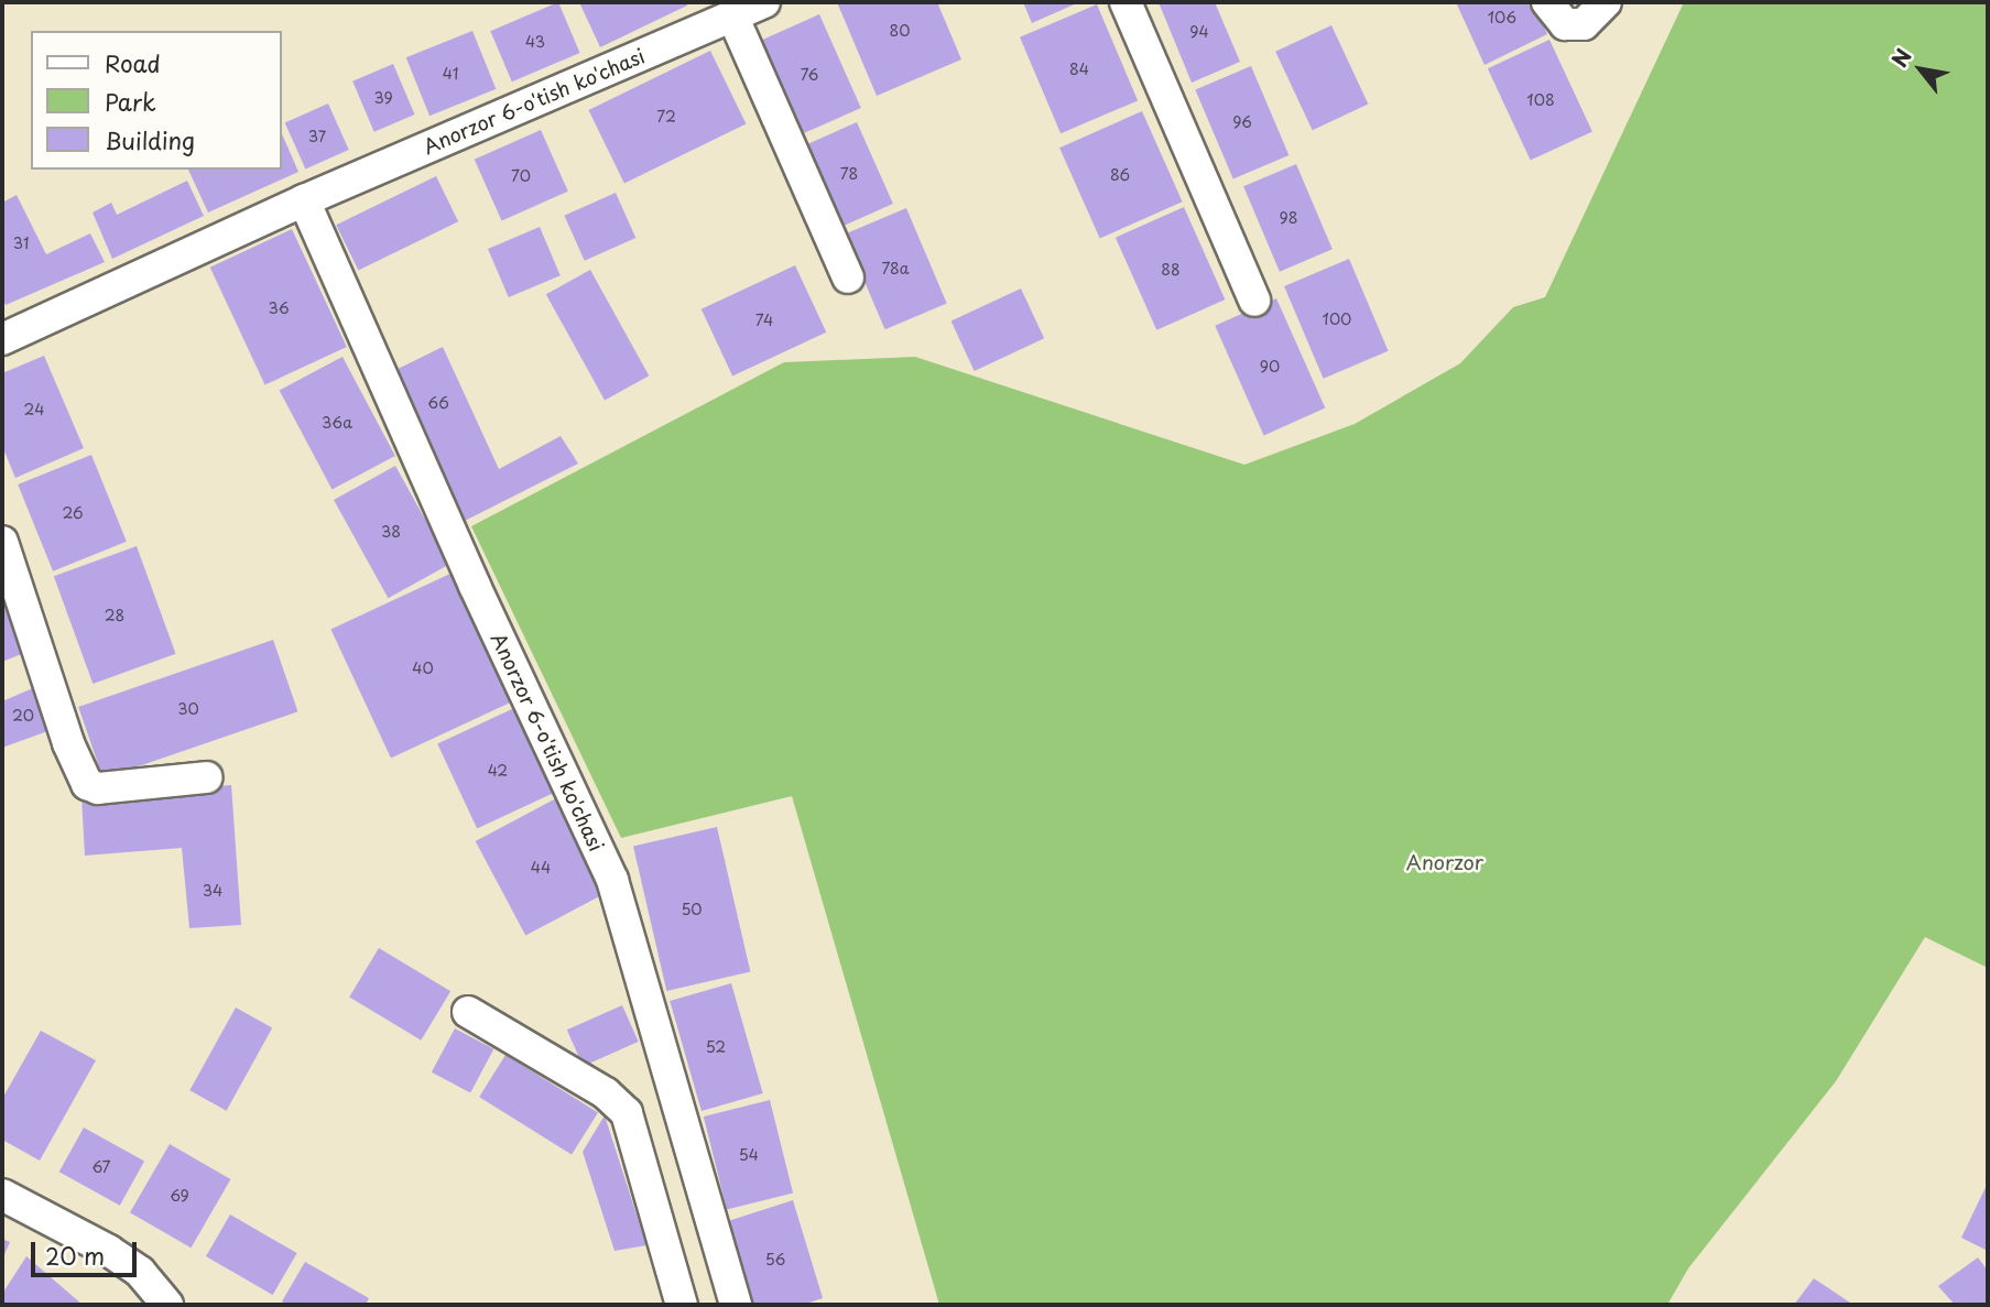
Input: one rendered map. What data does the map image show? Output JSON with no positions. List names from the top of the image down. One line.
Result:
{"streets":{"street":["Anorzor 6-o'tish ko'chasi"]},"parks":["Anorzor"],"house_numbers":["106","80","94","43","84","41","76","39","108","72","96","37","78","86","70","98","31","78а","88","36","100","74","90","66","24","36а","26","38","28","40","30","20","42","44","34","50","52","54","67","69","56"],"legend":["Road","Park","Building"],"scale_bar":"20 m","north":"top left"}
